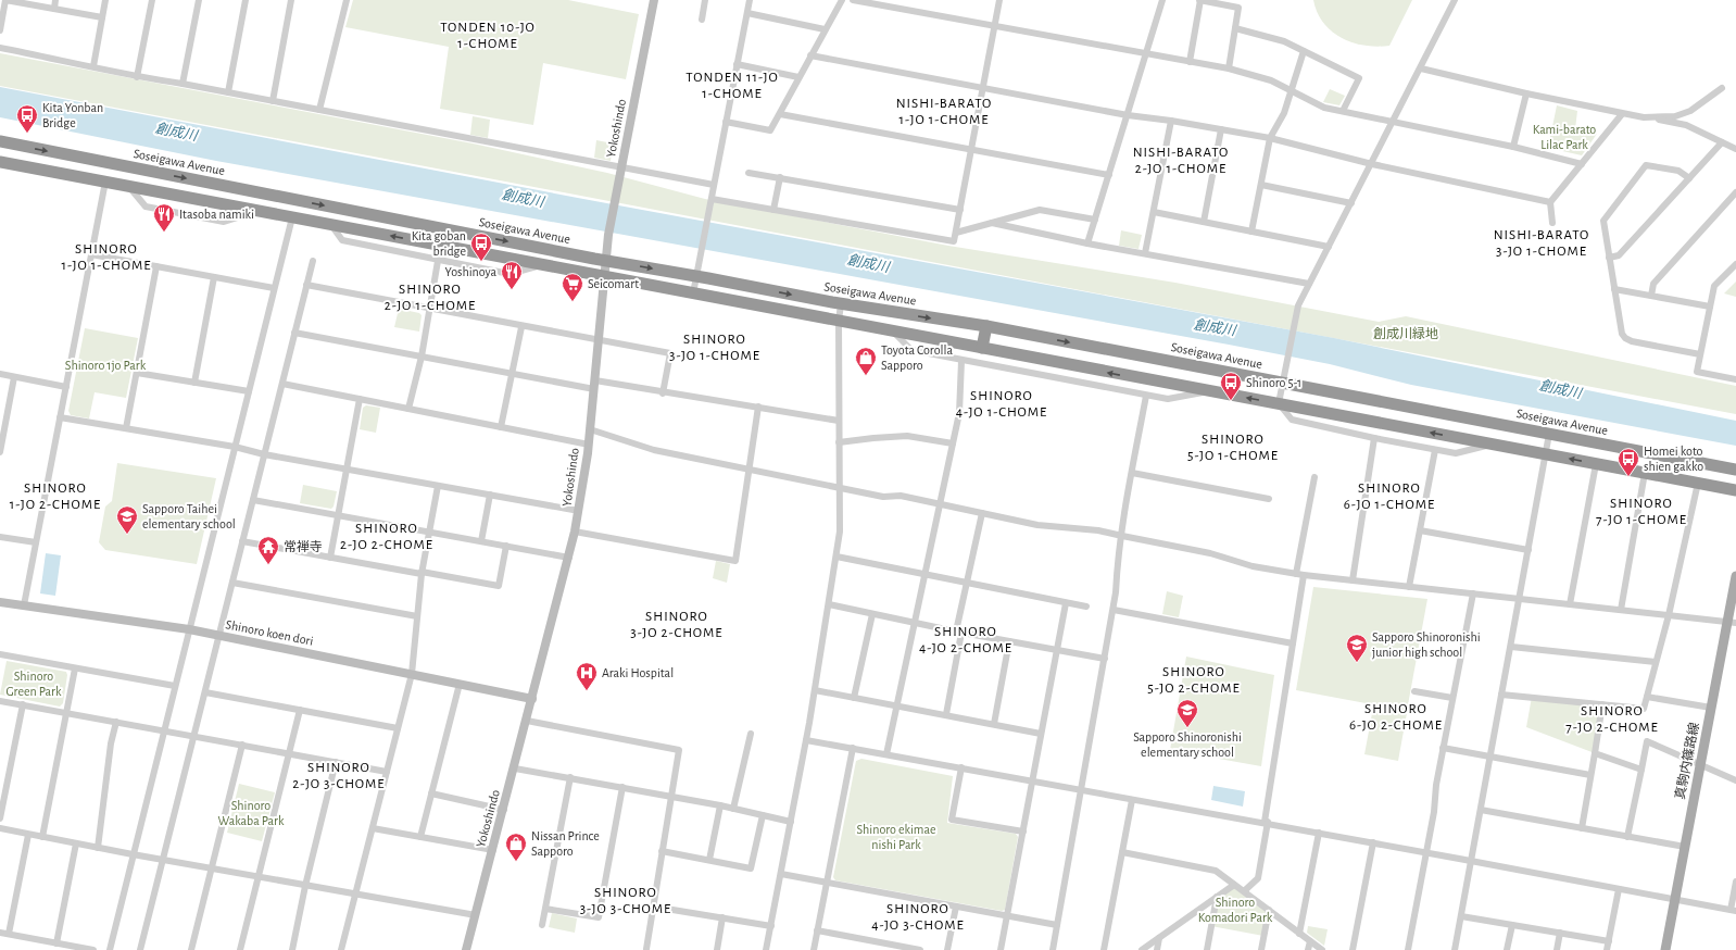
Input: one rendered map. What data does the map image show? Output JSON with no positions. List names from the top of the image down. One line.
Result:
{"streets":{"highway":["Soseigawa Avenue"],"main road":["真駒内篠路線"],"street":["Yokoshindo","Shinoro koen dori"]},"crossings":[["Yokoshindo","Soseigawa Avenue"],["Yokoshindo","Shinoro koen dori"]],"districts":["TONDEN 10-JO 1-CHOME","TONDEN 11-JO 1-CHOME","NISHI-BARATO 1-JO 1-CHOME","NISHI-BARATO 2-JO 1-CHOME","NISHI-BARATO 3-JO 1-CHOME","SHINORO 1-JO 1-CHOME","SHINORO 2-JO 1-CHOME","SHINORO 3-JO 1-CHOME","SHINORO 4-JO 1-CHOME","SHINORO 5-JO 1-CHOME","SHINORO 1-JO 2-CHOME","SHINORO 6-JO 1-CHOME","SHINORO 7-JO 1-CHOME","SHINORO 2-JO 2-CHOME","SHINORO 3-JO 2-CHOME","SHINORO 4-JO 2-CHOME","SHINORO 5-JO 2-CHOME","SHINORO 6-JO 2-CHOME","SHINORO 7-JO 2-CHOME","SHINORO 2-JO 3-CHOME","SHINORO 3-JO 3-CHOME","SHINORO 4-JO 3-CHOME"],"water":["創成川"],"parks":["Kami-barato Lilac Park","創成川緑地","Shinoro 1jo Park","Shinoro Green Park","Shinoro Wakaba Park","Shinoro ekimae nishi Park","Shinoro Komadori Park"],"places":{"bus stop":["Kita Yonban Bridge","Kita goban bridge","Shinoro 5-1","Homei koto shien gakko"],"restaurant":["Itasoba namiki","Yoshinoya"],"supermarket":["Seicomart"],"shop":["Toyota Corolla Sapporo","Nissan Prince Sapporo"],"school or university":["Sapporo Taihei elementary school","Sapporo Shinoronishi junior high school","Sapporo Shinoronishi elementary school"],"temple":["常禅寺"],"hospital":["Araki Hospital"]}}
